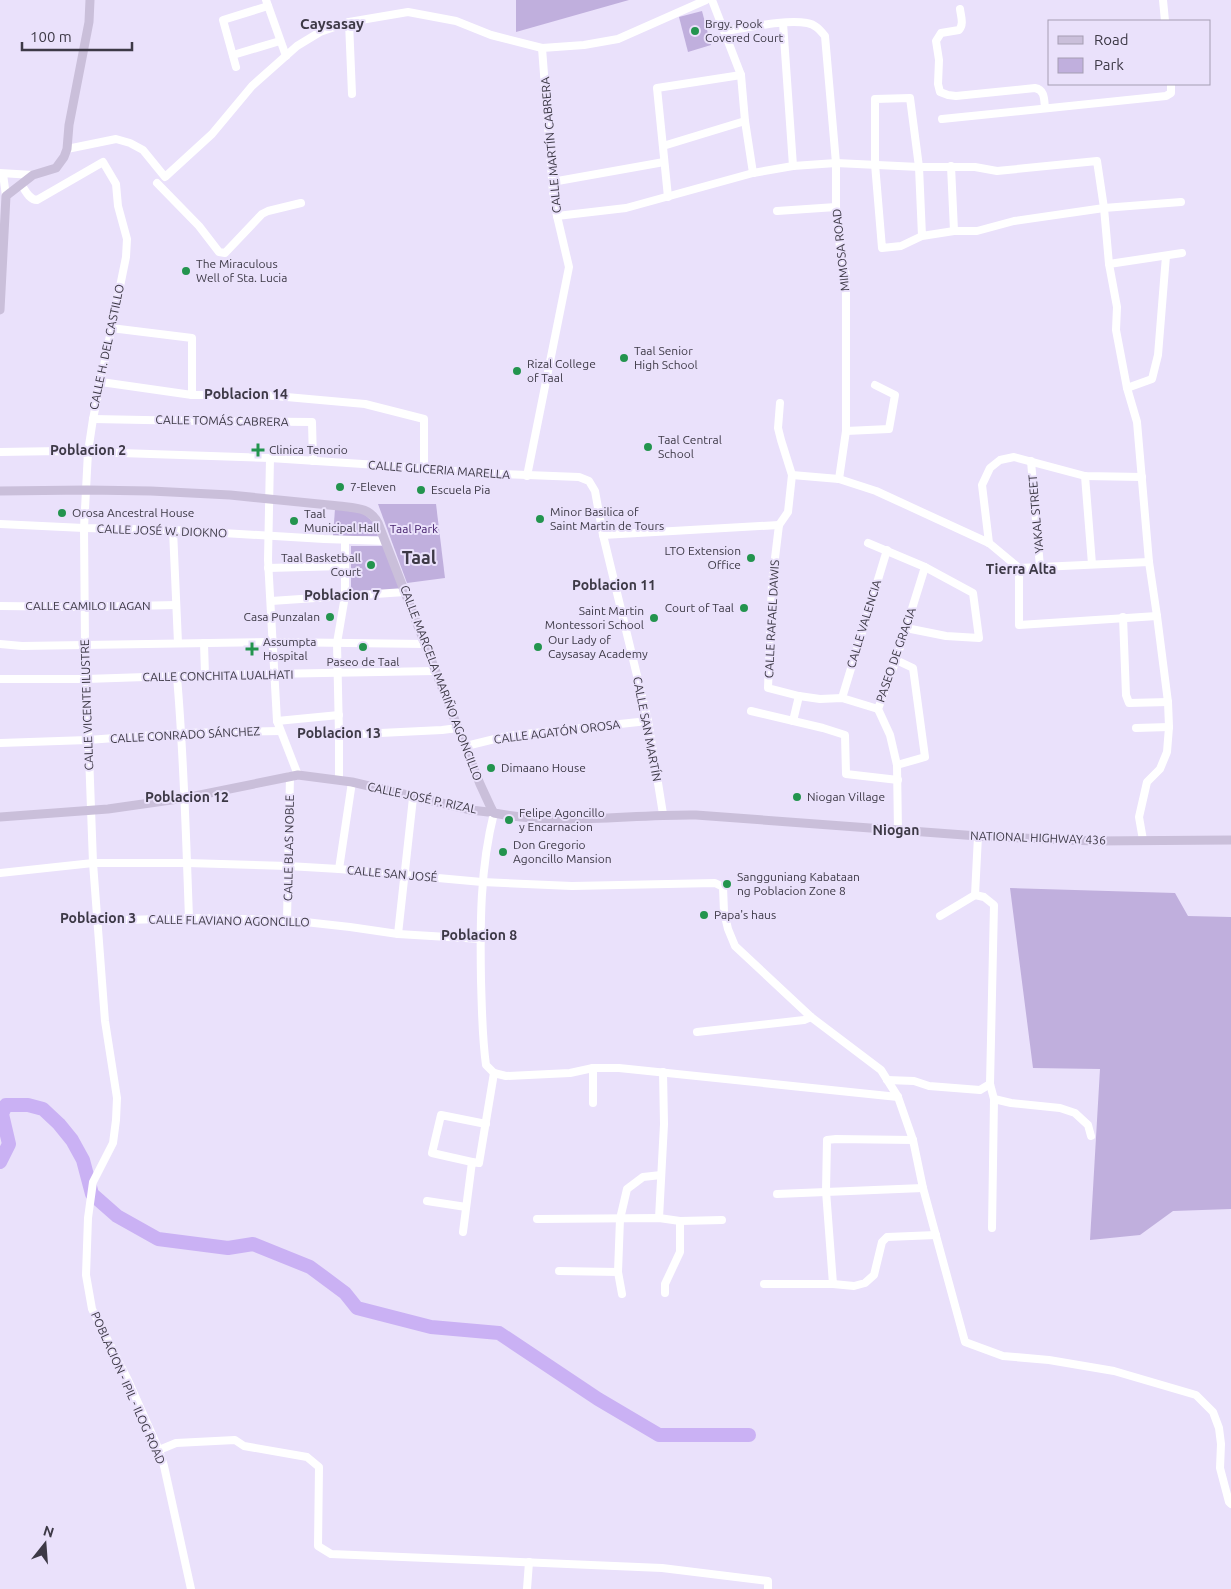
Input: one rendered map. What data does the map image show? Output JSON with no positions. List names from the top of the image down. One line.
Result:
{"streets":{"main road":["CALLE MARCELA MARIÑO AGONCILLO","CALLE JOSÉ P. RIZAL","NATIONAL HIGHWAY 436"],"street":["CALLE MARTÍN CABRERA","MIMOSA ROAD","CALLE H. DEL CASTILLO","CALLE TOMÁS CABRERA","CALLE GLICERIA MARELLA","YAKAL STREET","CALLE JOSÉ W. DIOKNO","CALLE CAMILO ILAGAN","CALLE RAFAEL DAWIS","CALLE VALENCIA","PASEO DE GRACIA","CALLE CONCHITA LUALHATI","CALLE VICENTE ILUSTRE","CALLE SAN MARTÍN","CALLE AGATÓN OROSA","CALLE CONRADO SÁNCHEZ","CALLE BLAS NOBLE","CALLE SAN JOSÉ","CALLE FLAVIANO AGONCILLO","POBLACION - IPIL - ILOG ROAD"]},"crossings":[["CALLE MARTÍN CABRERA","CALLE GLICERIA MARELLA"],["CALLE H. DEL CASTILLO","CALLE TOMÁS CABRERA"],["CALLE H. DEL CASTILLO","CALLE GLICERIA MARELLA"],["CALLE H. DEL CASTILLO","CALLE MARCELA MARIÑO AGONCILLO"],["CALLE H. DEL CASTILLO","CALLE VICENTE ILUSTRE"],["CALLE TOMÁS CABRERA","CALLE GLICERIA MARELLA"],["CALLE GLICERIA MARELLA","CALLE SAN MARTÍN"],["CALLE JOSÉ W. DIOKNO","CALLE MARCELA MARIÑO AGONCILLO"],["CALLE JOSÉ W. DIOKNO","CALLE VICENTE ILUSTRE"],["CALLE CAMILO ILAGAN","CALLE VICENTE ILUSTRE"],["CALLE RAFAEL DAWIS","CALLE VALENCIA"],["CALLE RAFAEL DAWIS","PASEO DE GRACIA"],["PASEO DE GRACIA","NATIONAL HIGHWAY 436"],["CALLE CONCHITA LUALHATI","CALLE MARCELA MARIÑO AGONCILLO"],["CALLE CONCHITA LUALHATI","CALLE VICENTE ILUSTRE"],["CALLE MARCELA MARIÑO AGONCILLO","CALLE VICENTE ILUSTRE"],["CALLE MARCELA MARIÑO AGONCILLO","CALLE AGATÓN OROSA"],["CALLE MARCELA MARIÑO AGONCILLO","CALLE JOSÉ P. RIZAL"],["CALLE VICENTE ILUSTRE","CALLE CONRADO SÁNCHEZ"],["CALLE VICENTE ILUSTRE","CALLE JOSÉ P. RIZAL"],["CALLE VICENTE ILUSTRE","CALLE SAN JOSÉ"],["CALLE VICENTE ILUSTRE","CALLE FLAVIANO AGONCILLO"],["CALLE VICENTE ILUSTRE","POBLACION - IPIL - ILOG ROAD"],["CALLE SAN MARTÍN","CALLE AGATÓN OROSA"],["CALLE SAN MARTÍN","CALLE JOSÉ P. RIZAL"],["CALLE JOSÉ P. RIZAL","NATIONAL HIGHWAY 436"],["CALLE JOSÉ P. RIZAL","CALLE BLAS NOBLE"],["CALLE BLAS NOBLE","CALLE SAN JOSÉ"],["CALLE BLAS NOBLE","CALLE FLAVIANO AGONCILLO"],["CALLE FLAVIANO AGONCILLO","POBLACION - IPIL - ILOG ROAD"]],"districts":["Caysasay","Poblacion 14","Poblacion 2","Taal","Tierra Alta","Poblacion 11","Poblacion 7","Poblacion 13","Poblacion 12","Niogan","Poblacion 3","Poblacion 8"],"parks":["Taal Park"],"places":{"other":["Brgy. Pook Covered Court","The Miraculous Well of Sta. Lucia","Taal Senior High School","Rizal College of Taal","Taal Central School","7-Eleven","Escuela Pia","Orosa Ancestral House","Minor Basilica of Saint Martin de Tours","Taal Municipal Hall","LTO Extension Office","Taal Basketball Court","Court of Taal","Casa Punzalan","Saint Martin Montessori School","Paseo de Taal","Our Lady of Caysasay Academy","Dimaano House","Niogan Village","Felipe Agoncillo y Encarnacion","Don Gregorio Agoncillo Mansion","Sangguniang Kabataan ng Poblacion Zone 8","Papa's haus"],"health":["Clinica Tenorio","Assumpta Hospital"]},"legend":["Road","Park"],"scale_bar":"100 m","north":"top"}
